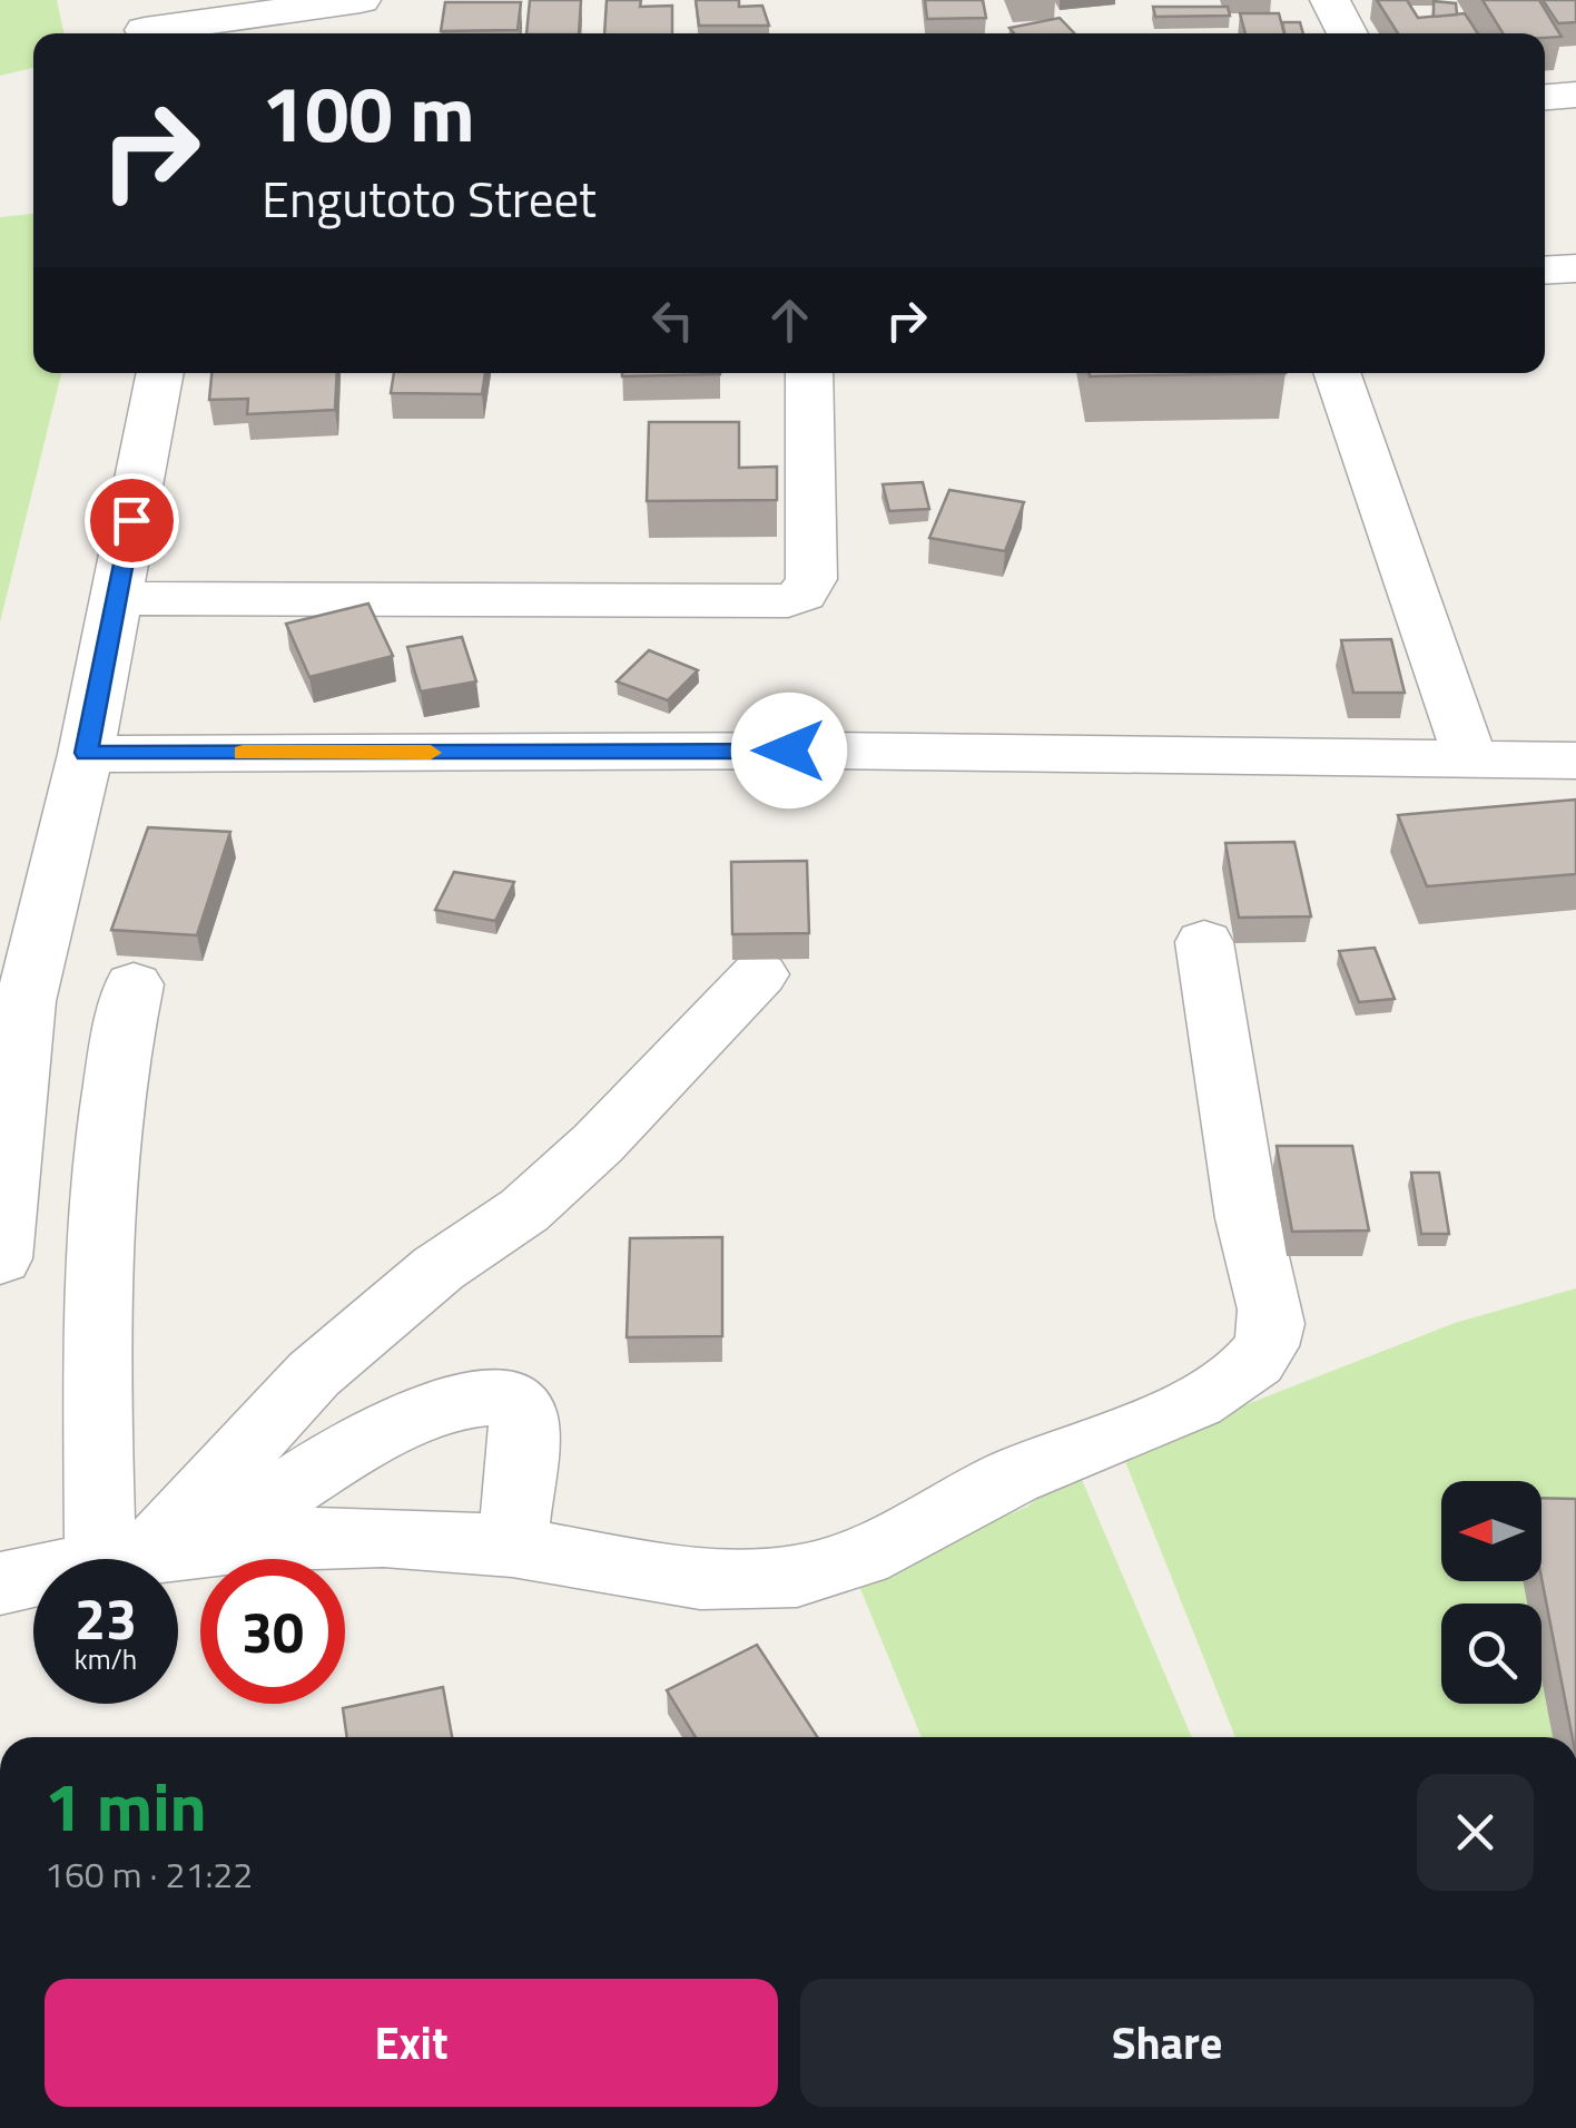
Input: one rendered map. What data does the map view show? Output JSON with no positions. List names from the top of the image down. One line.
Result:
{"north":"left","page":{"turn":["100 m","Engutoto Street"],"speed":"23 km/h","limit":"30","heading":["1 min","160 m · 21:22"],"buttons":["Exit","Share"]}}
